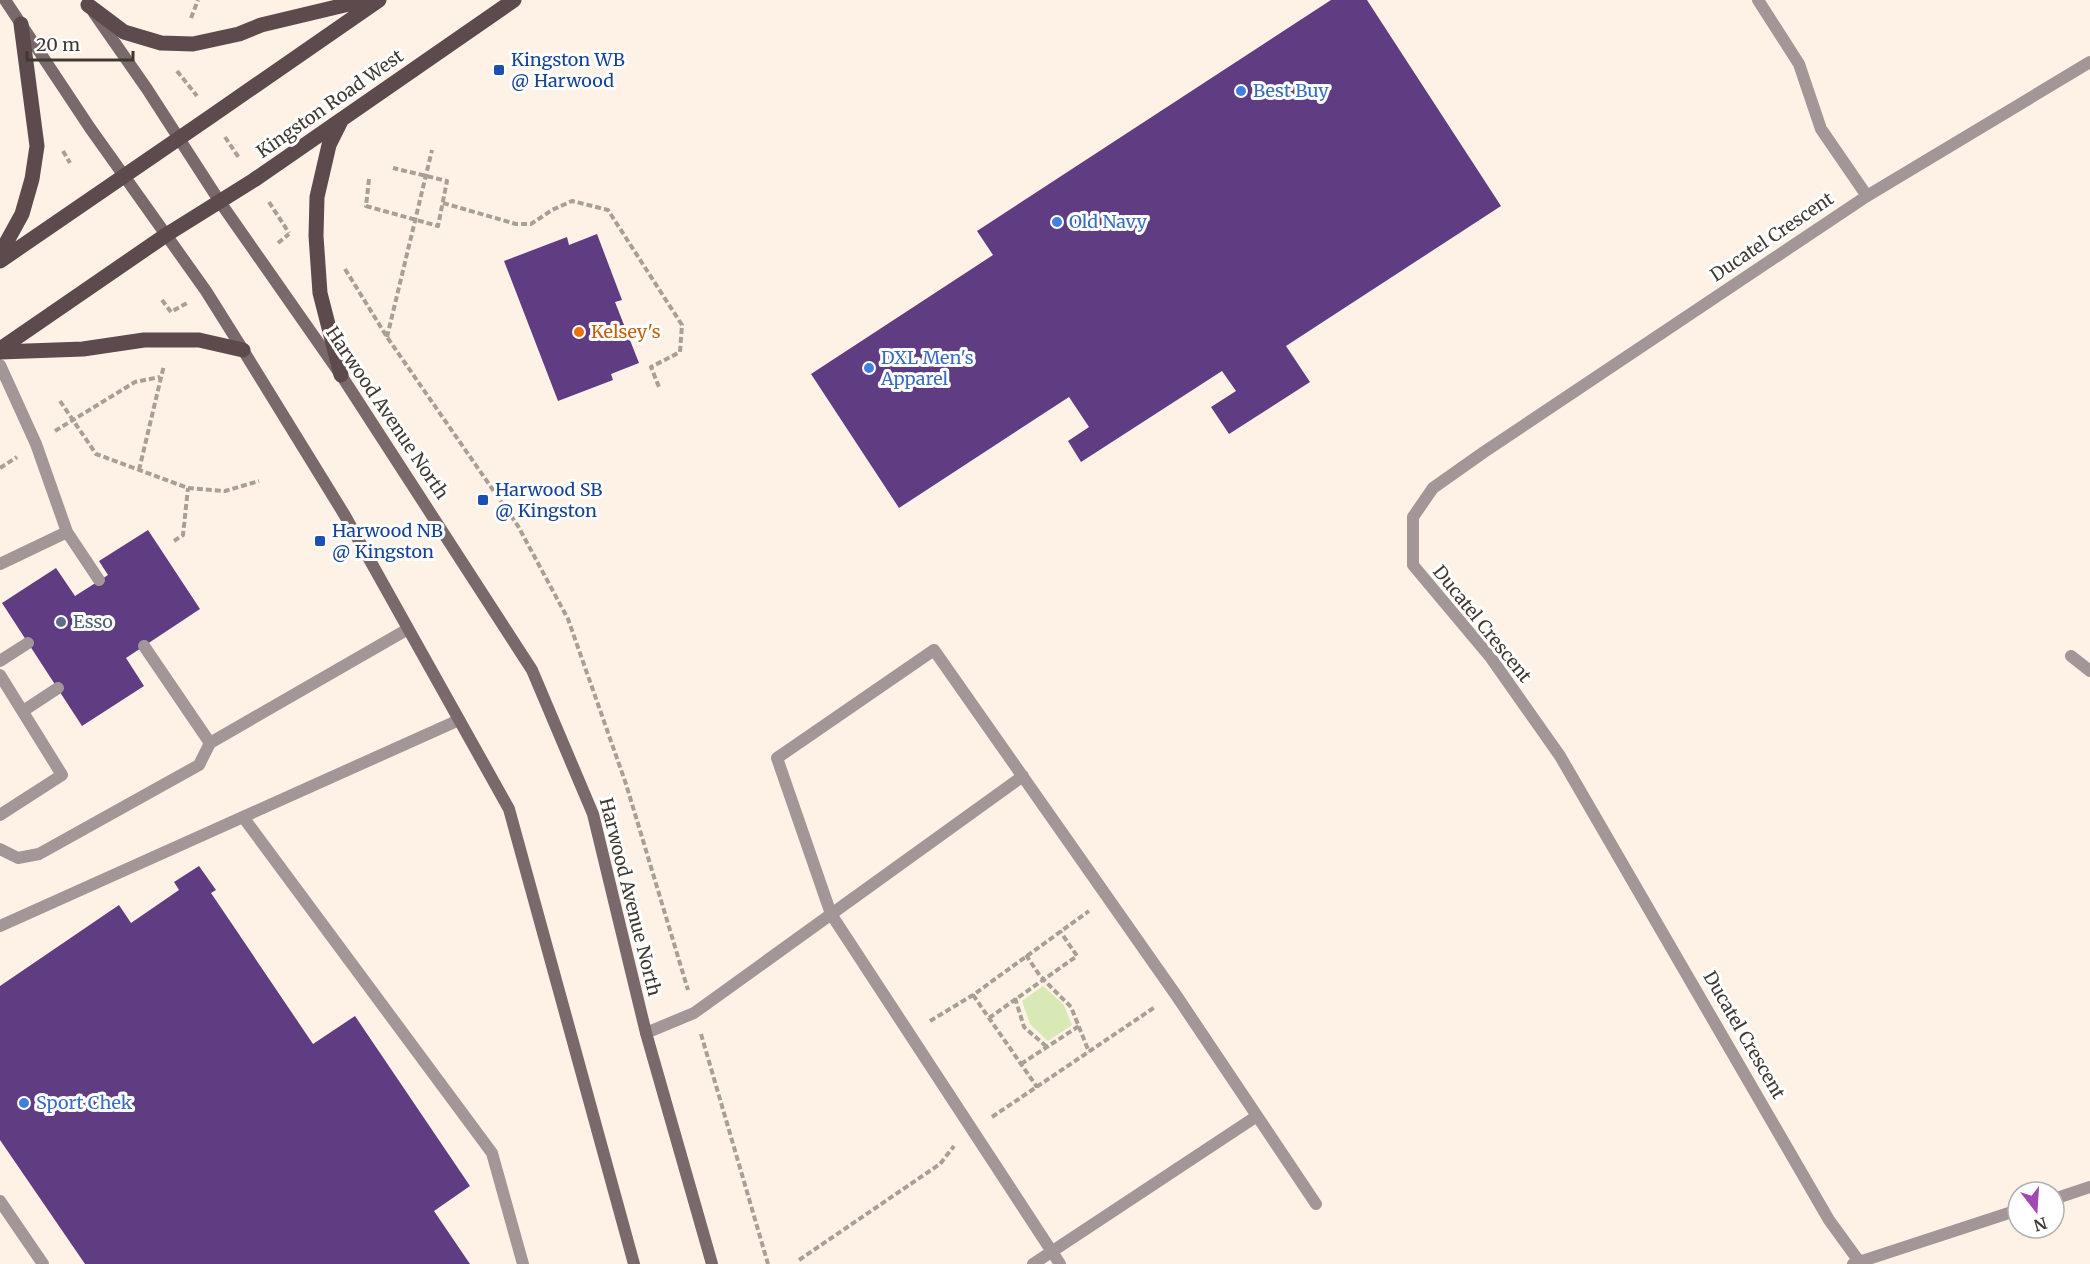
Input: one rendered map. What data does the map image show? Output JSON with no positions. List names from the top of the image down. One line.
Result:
{"streets":{"main road":["Kingston Road West","Harwood Avenue North"],"street":["Ducatel Crescent"]},"crossings":[["Kingston Road West","Harwood Avenue North"]],"places":{"transit":["Kingston WB @ Harwood","Harwood SB @ Kingston","Harwood NB @ Kingston"],"other":["Best Buy","Old Navy","Kelsey's","DXL Men's Apparel","Esso","Sport Chek"]},"scale_bar":"20 m","north":"bottom"}
